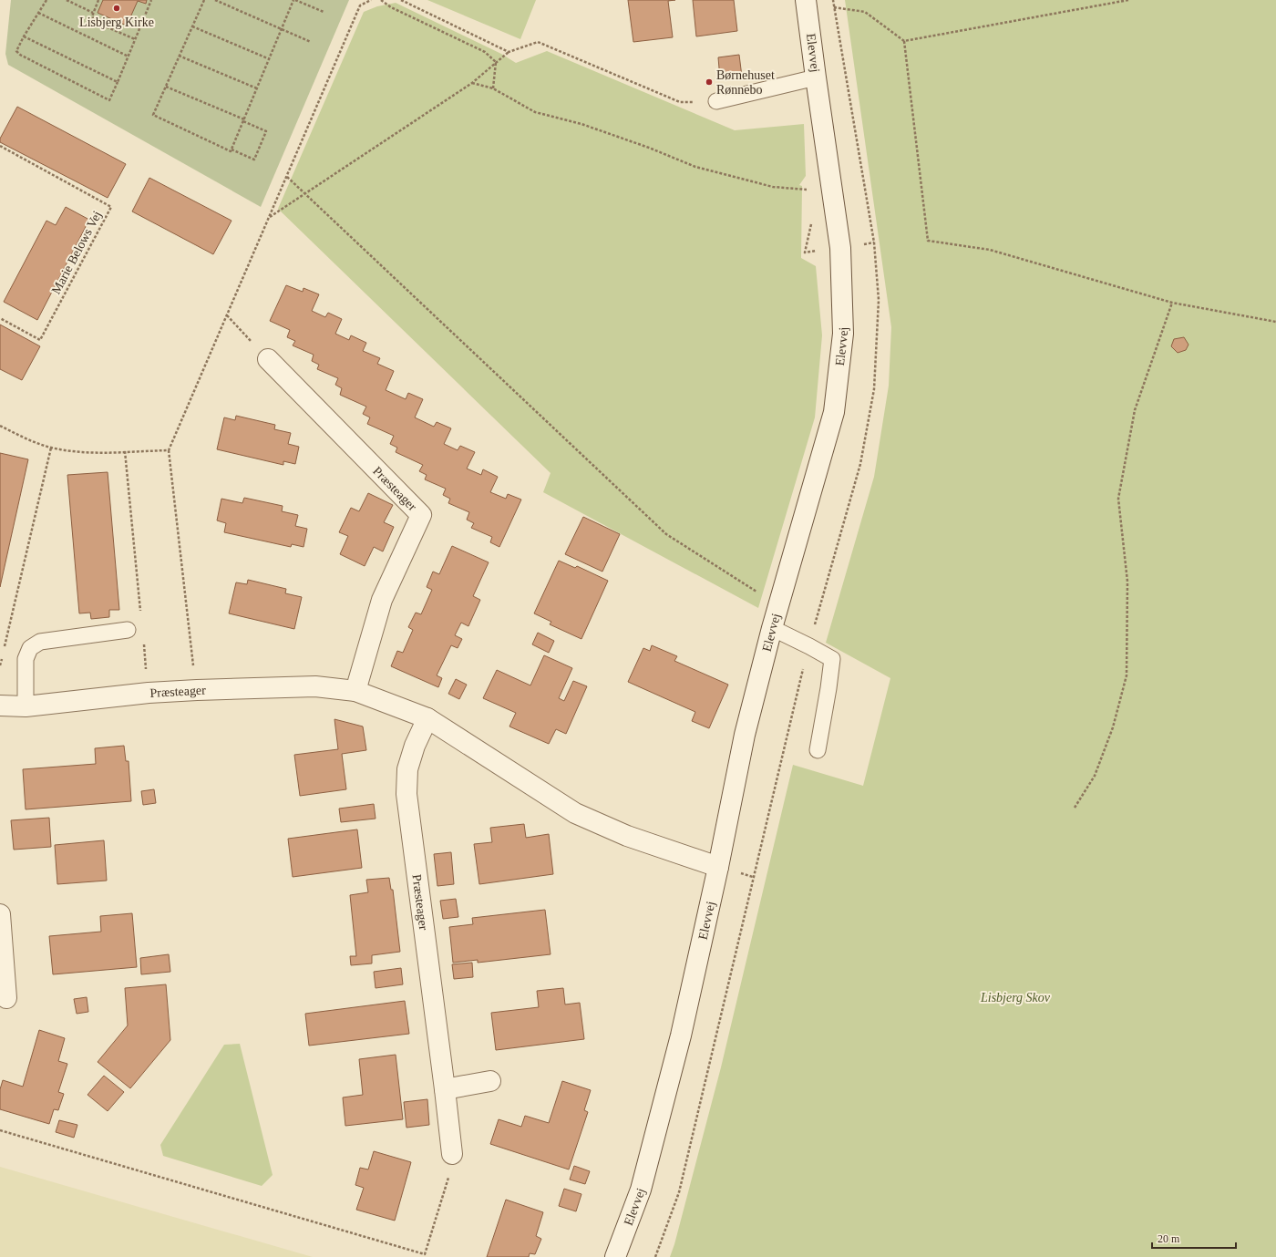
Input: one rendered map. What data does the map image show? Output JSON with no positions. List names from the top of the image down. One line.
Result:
{"streets":{"street":["Elevvej","Præsteager"],"path":["Marie Belows Vej"]},"crossings":[["Elevvej","Præsteager"]],"parks":["Lisbjerg Skov"],"places":["Lisbjerg Kirke","Børnehuset Rønnebo"],"scale_bar":"20 m"}
